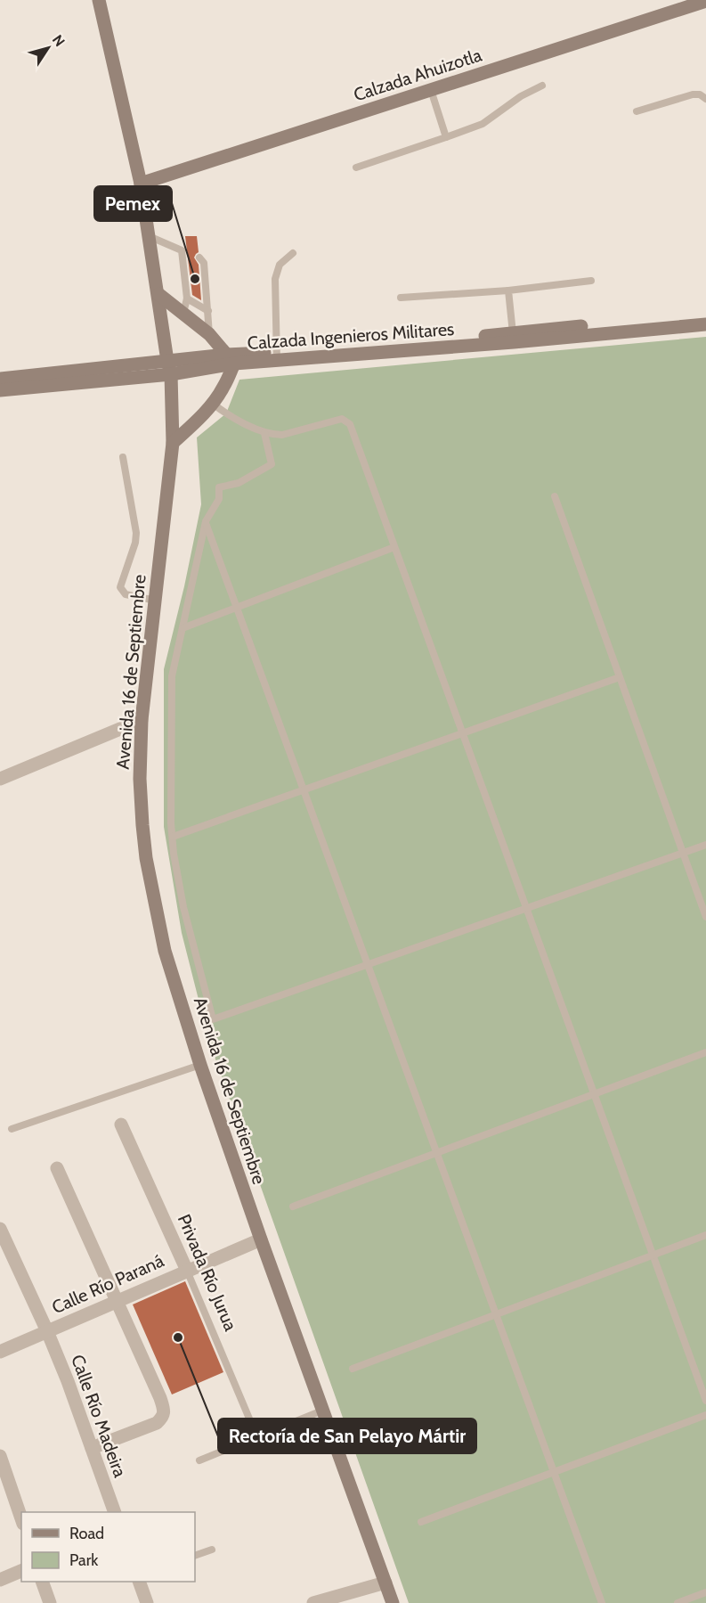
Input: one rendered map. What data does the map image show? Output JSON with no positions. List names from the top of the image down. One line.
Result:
{"streets":{"main road":["Calzada Ahuizotla","Calzada Ingenieros Militares","Avenida 16 de Septiembre"],"street":["Privada Río Jurua","Calle Río Paraná","Calle Río Madeira"]},"crossings":[["Calzada Ahuizotla","Avenida 16 de Septiembre"],["Calzada Ingenieros Militares","Avenida 16 de Septiembre"],["Avenida 16 de Septiembre","Calle Río Paraná"],["Privada Río Jurua","Calle Río Paraná"],["Calle Río Paraná","Calle Río Madeira"]],"places":["Pemex","Rectoría de San Pelayo Mártir"],"legend":["Road","Park"],"north":"top right"}
